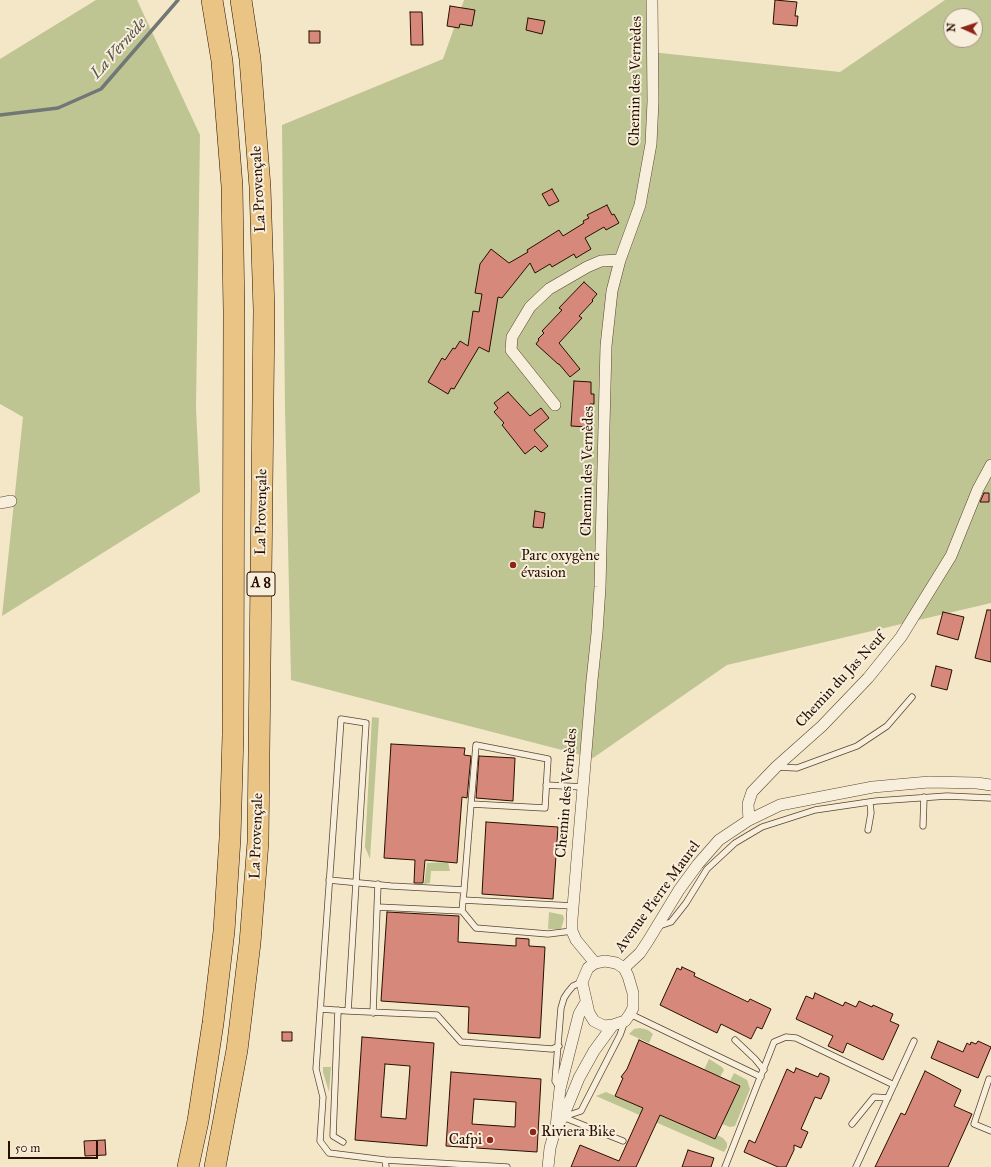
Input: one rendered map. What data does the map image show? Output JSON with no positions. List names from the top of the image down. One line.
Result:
{"streets":{"highway":["La Provençale","A 8"],"street":["Chemin des Vernèdes","Chemin du Jas Neuf","Avenue Pierre Maurel"]},"crossings":[["Chemin du Jas Neuf","Avenue Pierre Maurel"]],"water":["La Vernède"],"places":["Parc oxygène évasion","Riviera Bike","Cafpi"],"scale_bar":"50 m","north":"left"}
